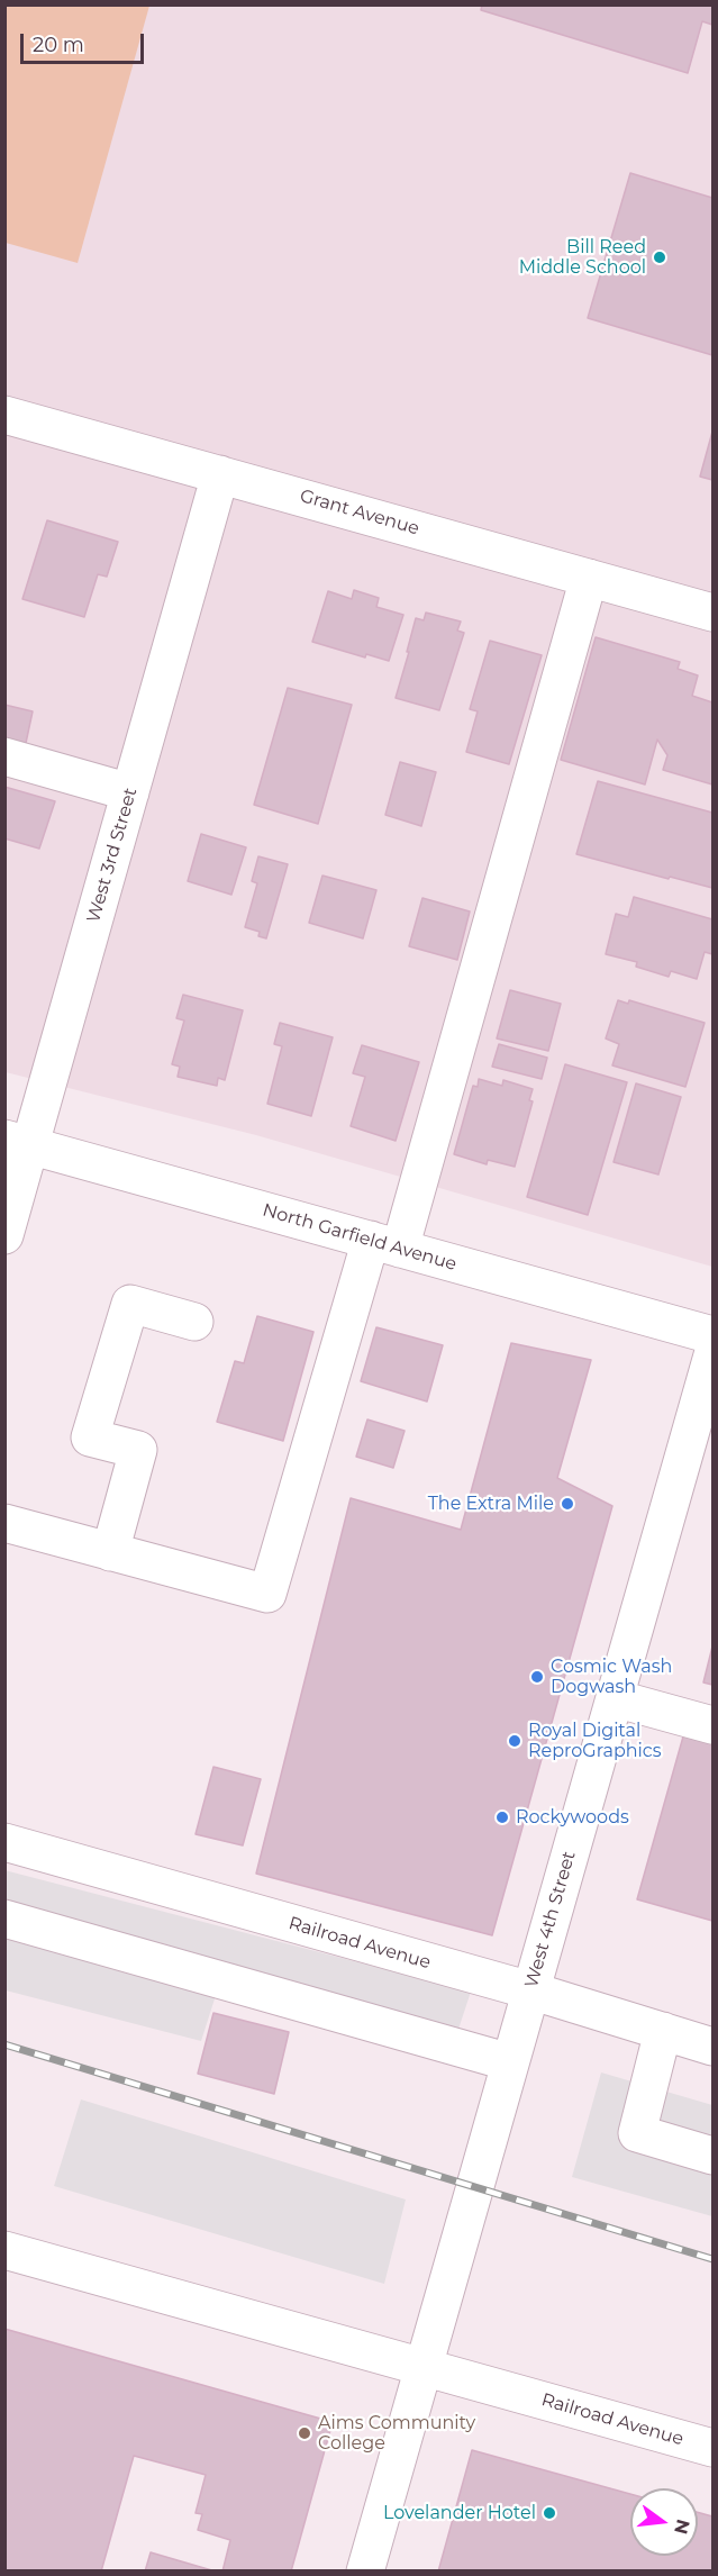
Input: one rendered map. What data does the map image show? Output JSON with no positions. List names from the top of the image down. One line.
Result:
{"streets":{"street":["Grant Avenue","West 3rd Street","North Garfield Avenue","West 4th Street","Railroad Avenue"]},"crossings":[["Grant Avenue","West 3rd Street"],["West 3rd Street","North Garfield Avenue"],["West 4th Street","Railroad Avenue"]],"places":["Bill Reed Middle School","The Extra Mile","Cosmic Wash Dogwash","Royal Digital ReproGraphics","Rockywoods","Aims Community College","Lovelander Hotel"],"scale_bar":"20 m","north":"right"}
